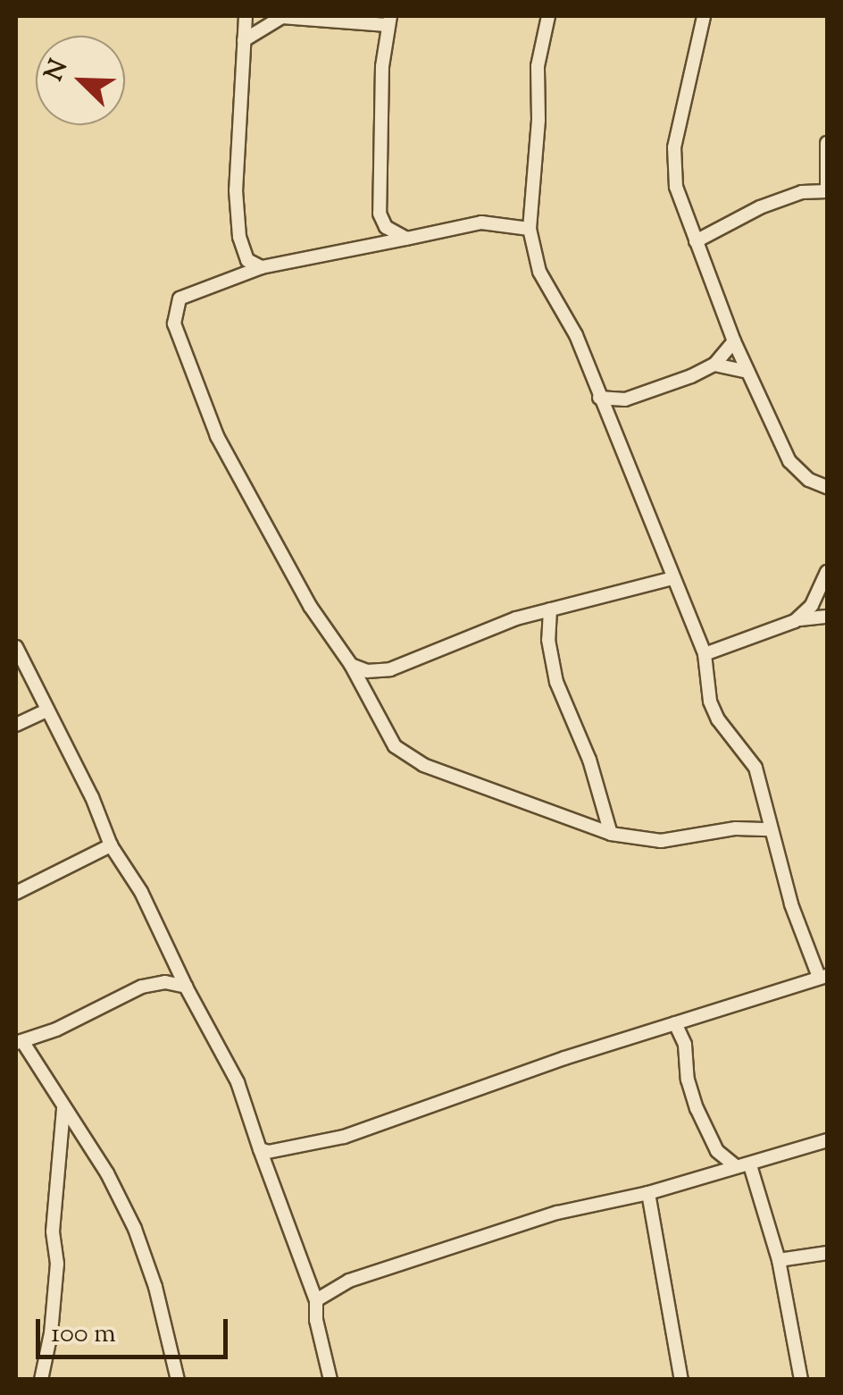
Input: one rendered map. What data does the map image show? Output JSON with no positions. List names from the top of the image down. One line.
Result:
{"scale_bar":"100 m","north":"top left"}
